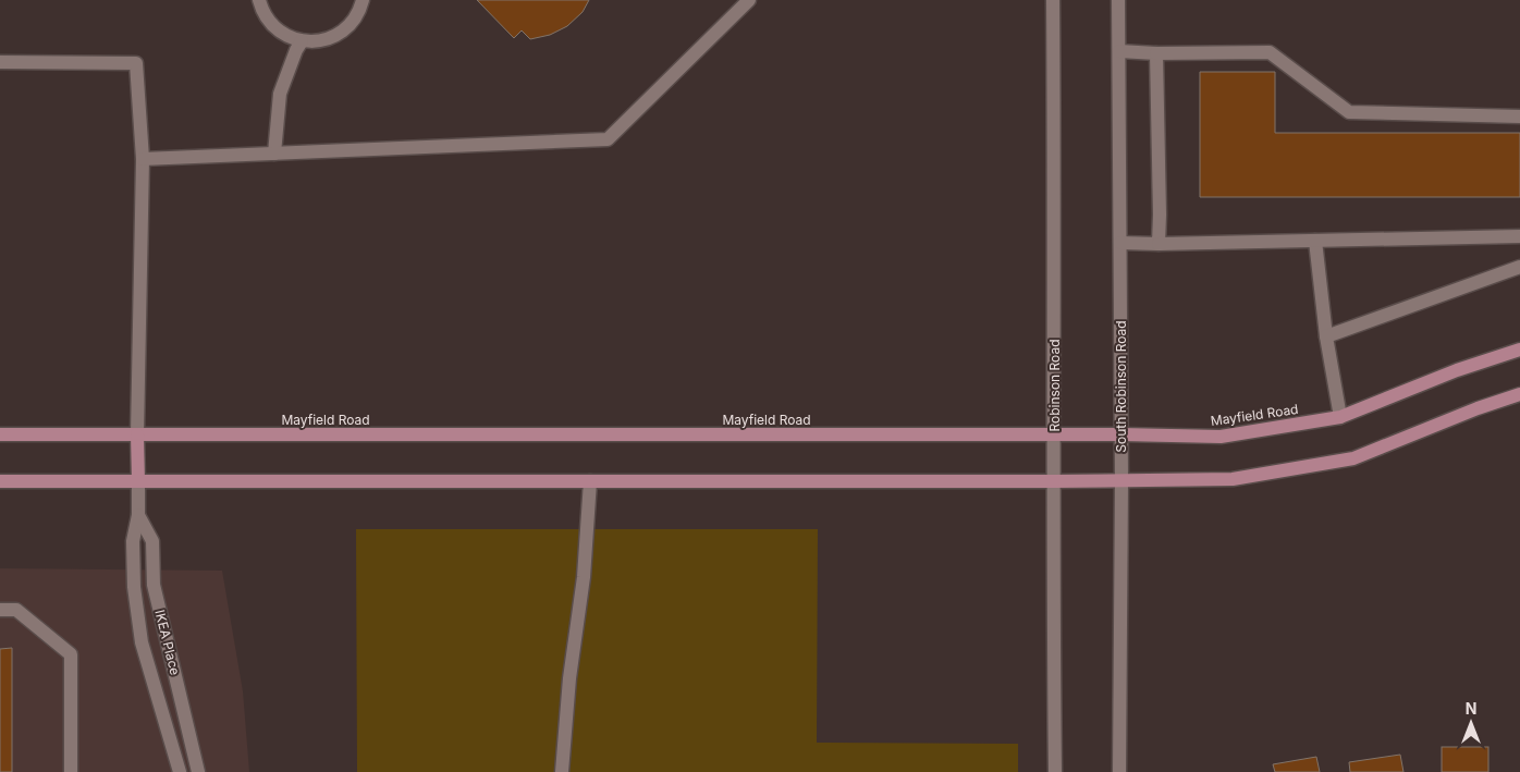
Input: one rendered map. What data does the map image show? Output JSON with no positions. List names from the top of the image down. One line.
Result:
{"streets":{"main road":["Mayfield Road"],"street":["Robinson Road","South Robinson Road","IKEA Place"]},"crossings":[["Robinson Road","Mayfield Road"],["South Robinson Road","Mayfield Road"]],"north":"top"}
